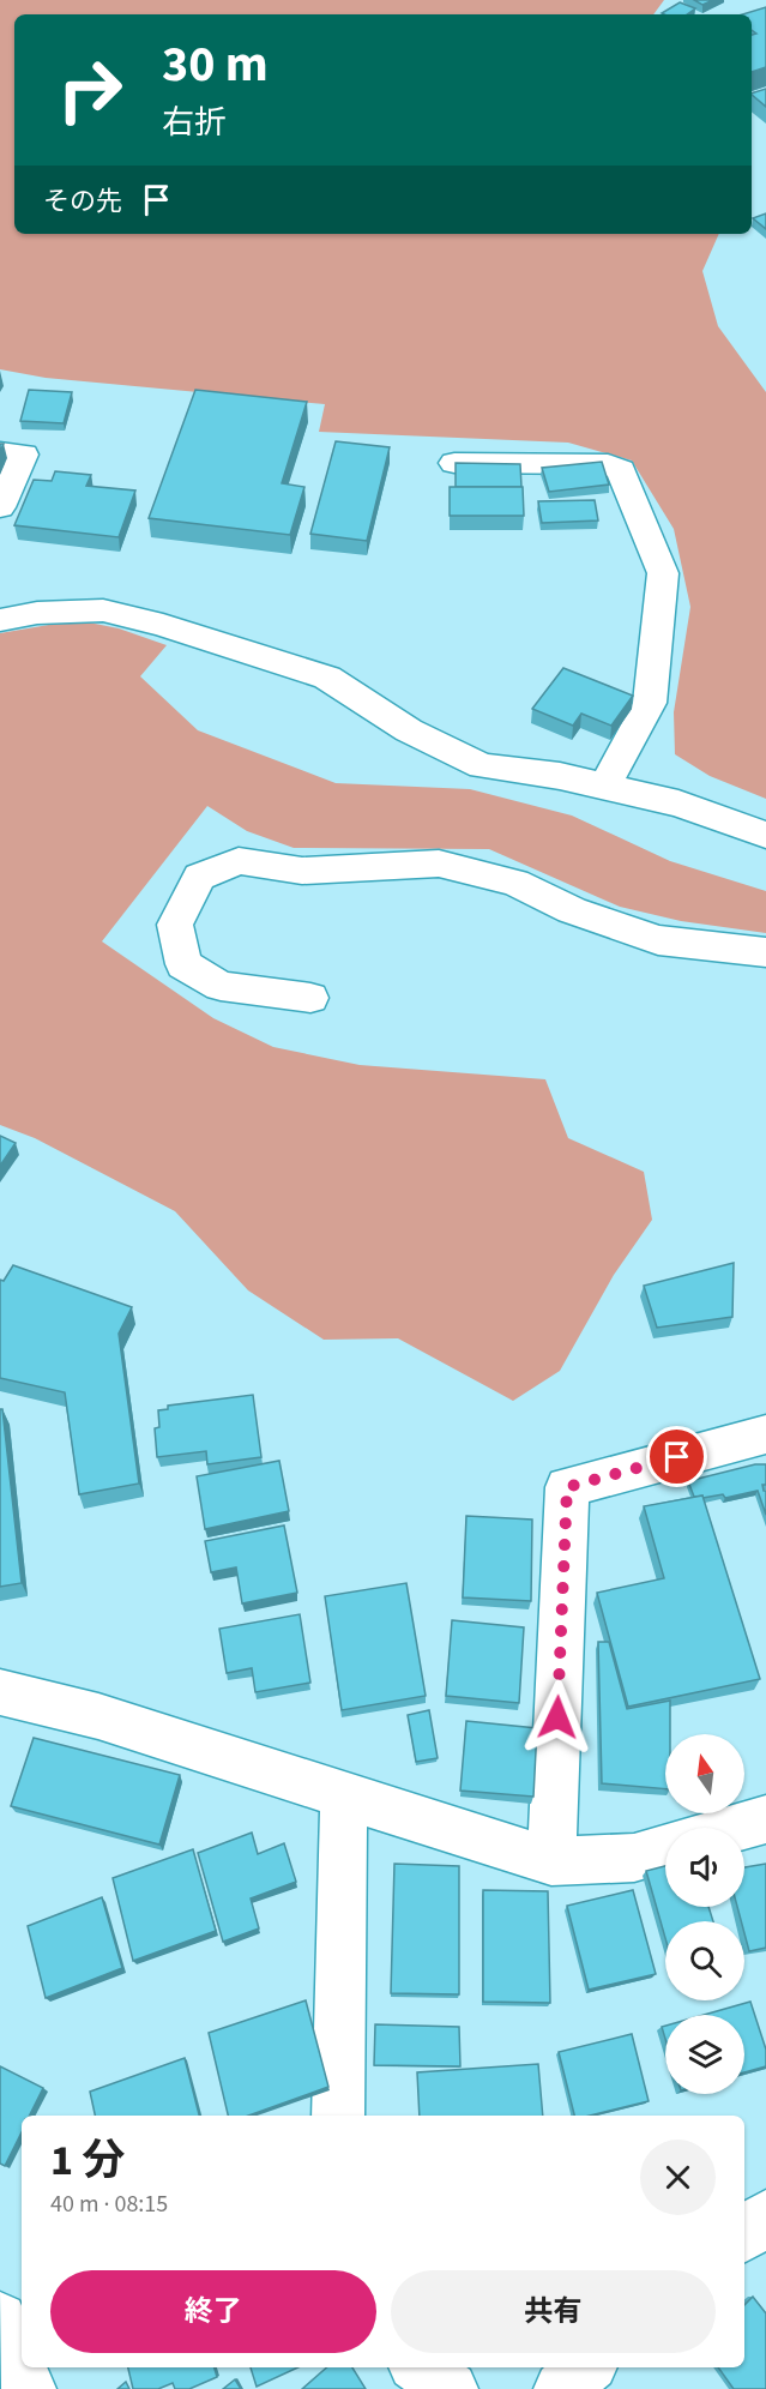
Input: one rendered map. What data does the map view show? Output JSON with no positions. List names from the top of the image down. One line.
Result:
{"north":"top","page":{"turn":["30 m","右折"],"then":"その先","heading":["1 分","40 m · 08:15"],"buttons":["終了","共有"]}}
